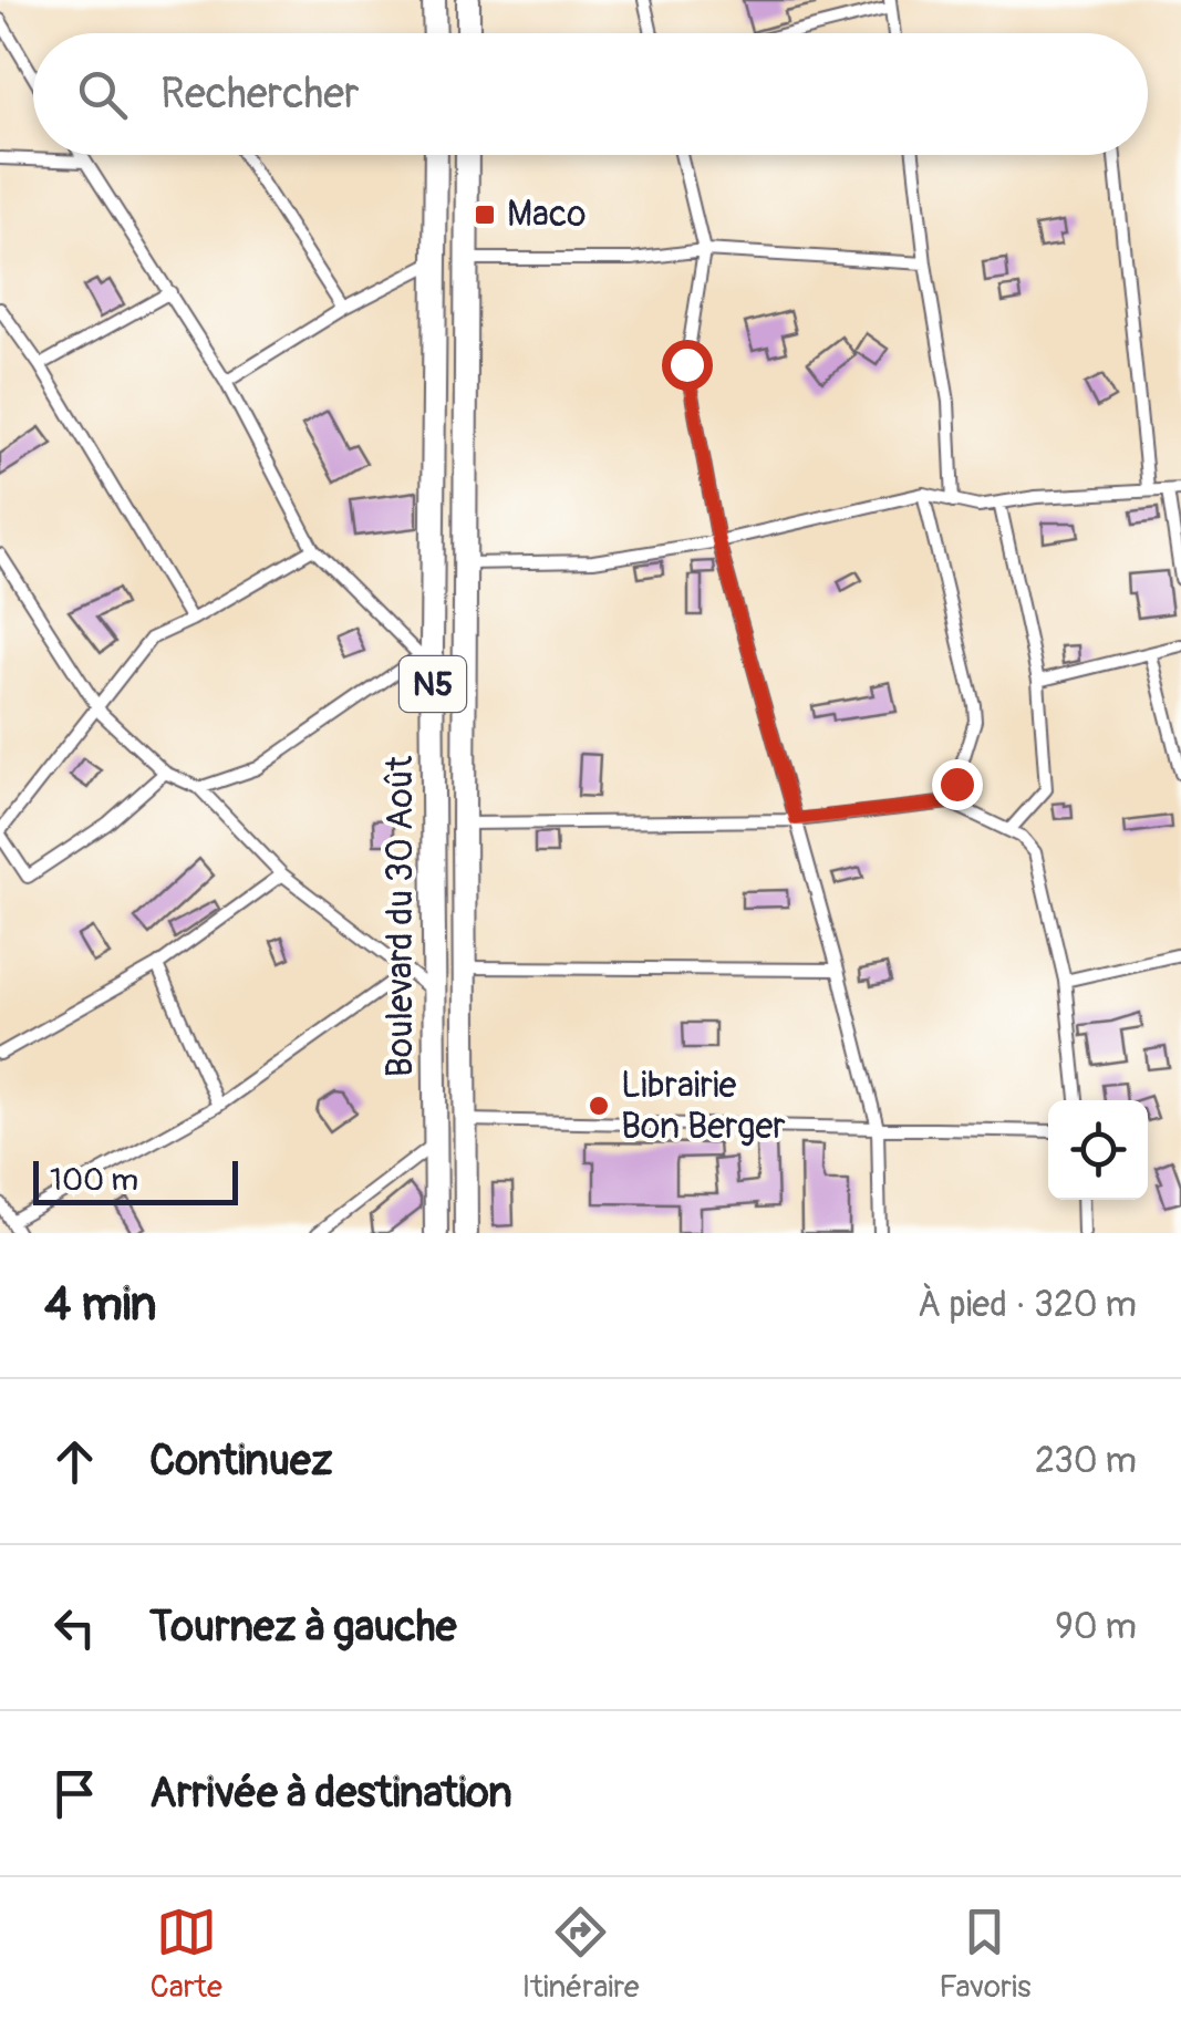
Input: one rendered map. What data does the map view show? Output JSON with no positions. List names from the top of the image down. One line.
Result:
{"streets":{"highway":["N5","Boulevard du 30 Août"]},"places":{"transit":["Maco"],"other":["Librairie Bon Berger"]},"scale_bar":"100 m","page":{"search":"Rechercher","scale":"100 m","heading":["4 min","À pied · 320 m"],"list":[["Continuez","230 m"],["Tournez à gauche","90 m"],"Arrivée à destination"],"nav":["Carte","Itinéraire","Favoris"]}}
